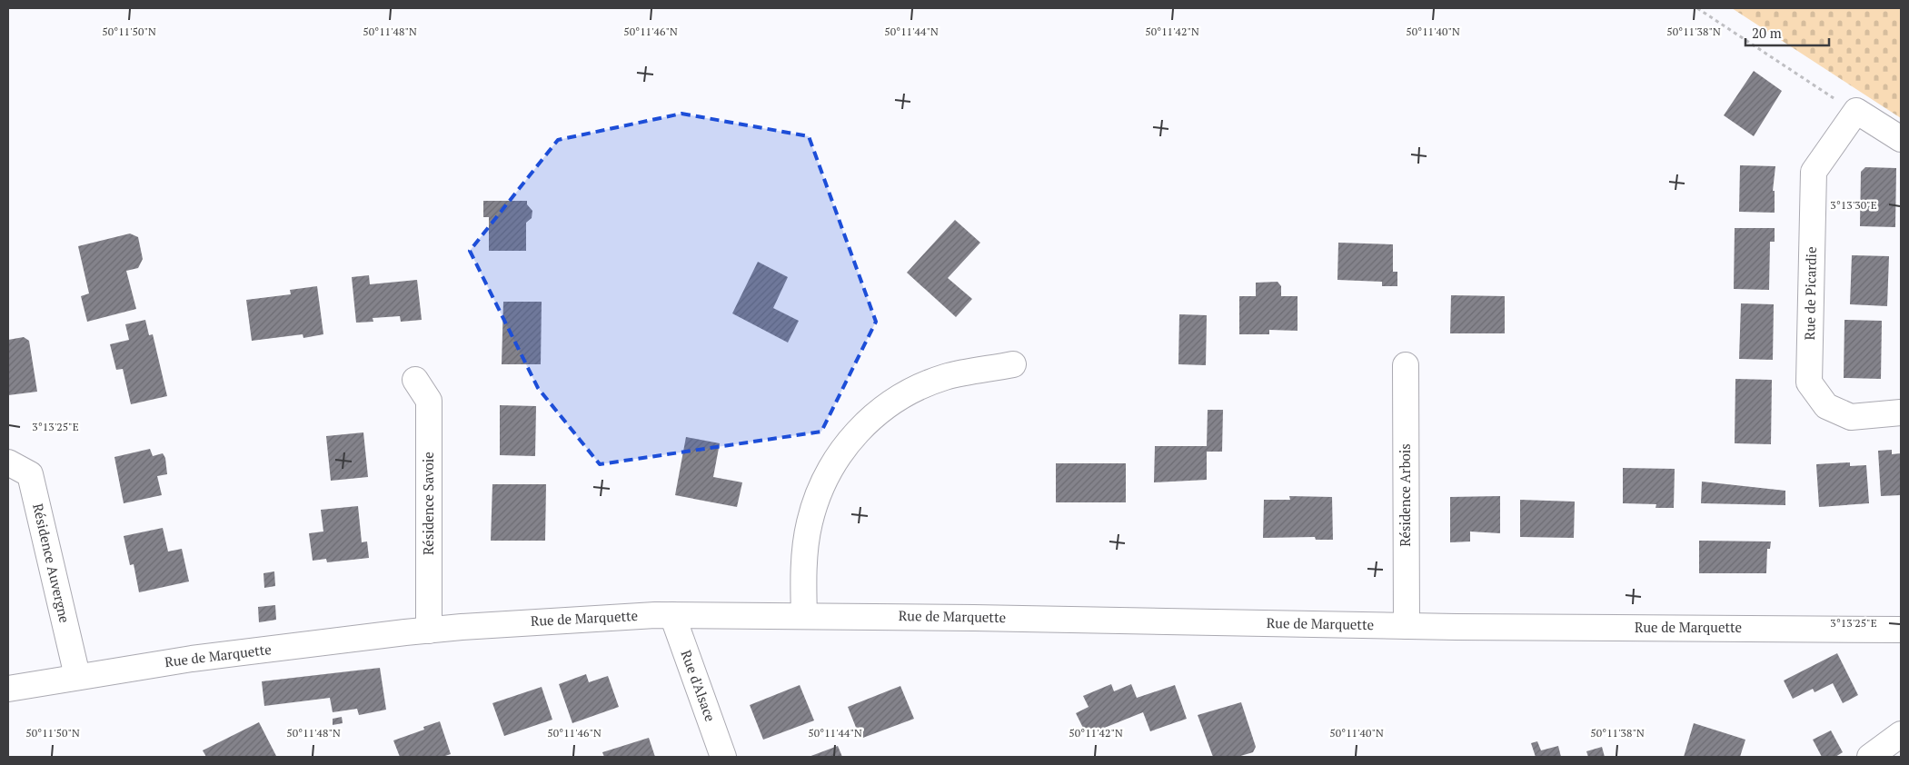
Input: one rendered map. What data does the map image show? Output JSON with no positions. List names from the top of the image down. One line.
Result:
{"streets":{"street":["Rue de Picardie","Résidence Arbois","Résidence Savoie","Résidence Auvergne","Rue de Marquette","Rue d'Alsace"]},"crossings":[["Résidence Arbois","Rue de Marquette"],["Résidence Savoie","Rue de Marquette"],["Résidence Auvergne","Rue de Marquette"],["Rue de Marquette","Rue d'Alsace"]],"scale_bar":"20 m","coordinates":["50°11'50\"N","50°11'48\"N","50°11'46\"N","50°11'44\"N","50°11'42\"N","50°11'40\"N","50°11'38\"N","3°13'30\"E","3°13'25\"E"]}
